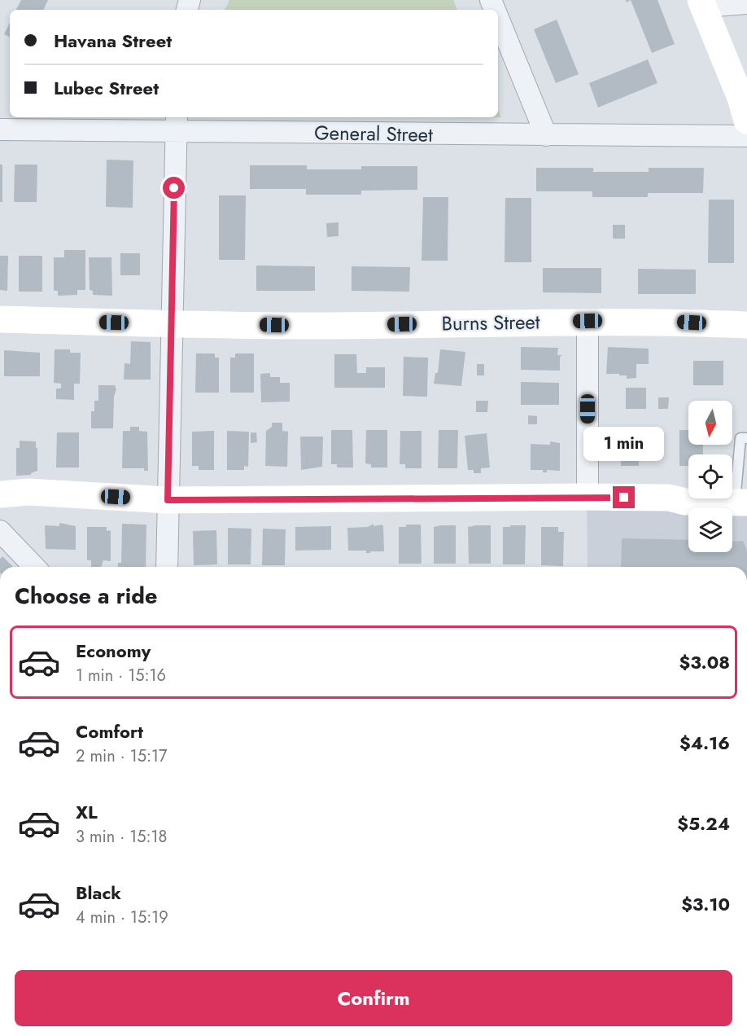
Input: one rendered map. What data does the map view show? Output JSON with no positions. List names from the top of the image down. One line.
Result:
{"streets":{"street":["General Street","Burns Street"]},"north":"bottom","page":{"banner":["Havana Street","Lubec Street"],"bubble":"1 min","heading":"Choose a ride","list":[{"name":"Economy","note":"1 min · 15:16","value":"$3.08"},{"name":"Comfort","note":"2 min · 15:17","value":"$4.16"},{"name":"XL","note":"3 min · 15:18","value":"$5.24"},{"name":"Black","note":"4 min · 15:19","value":"$3.10"}],"buttons":"Confirm"}}
